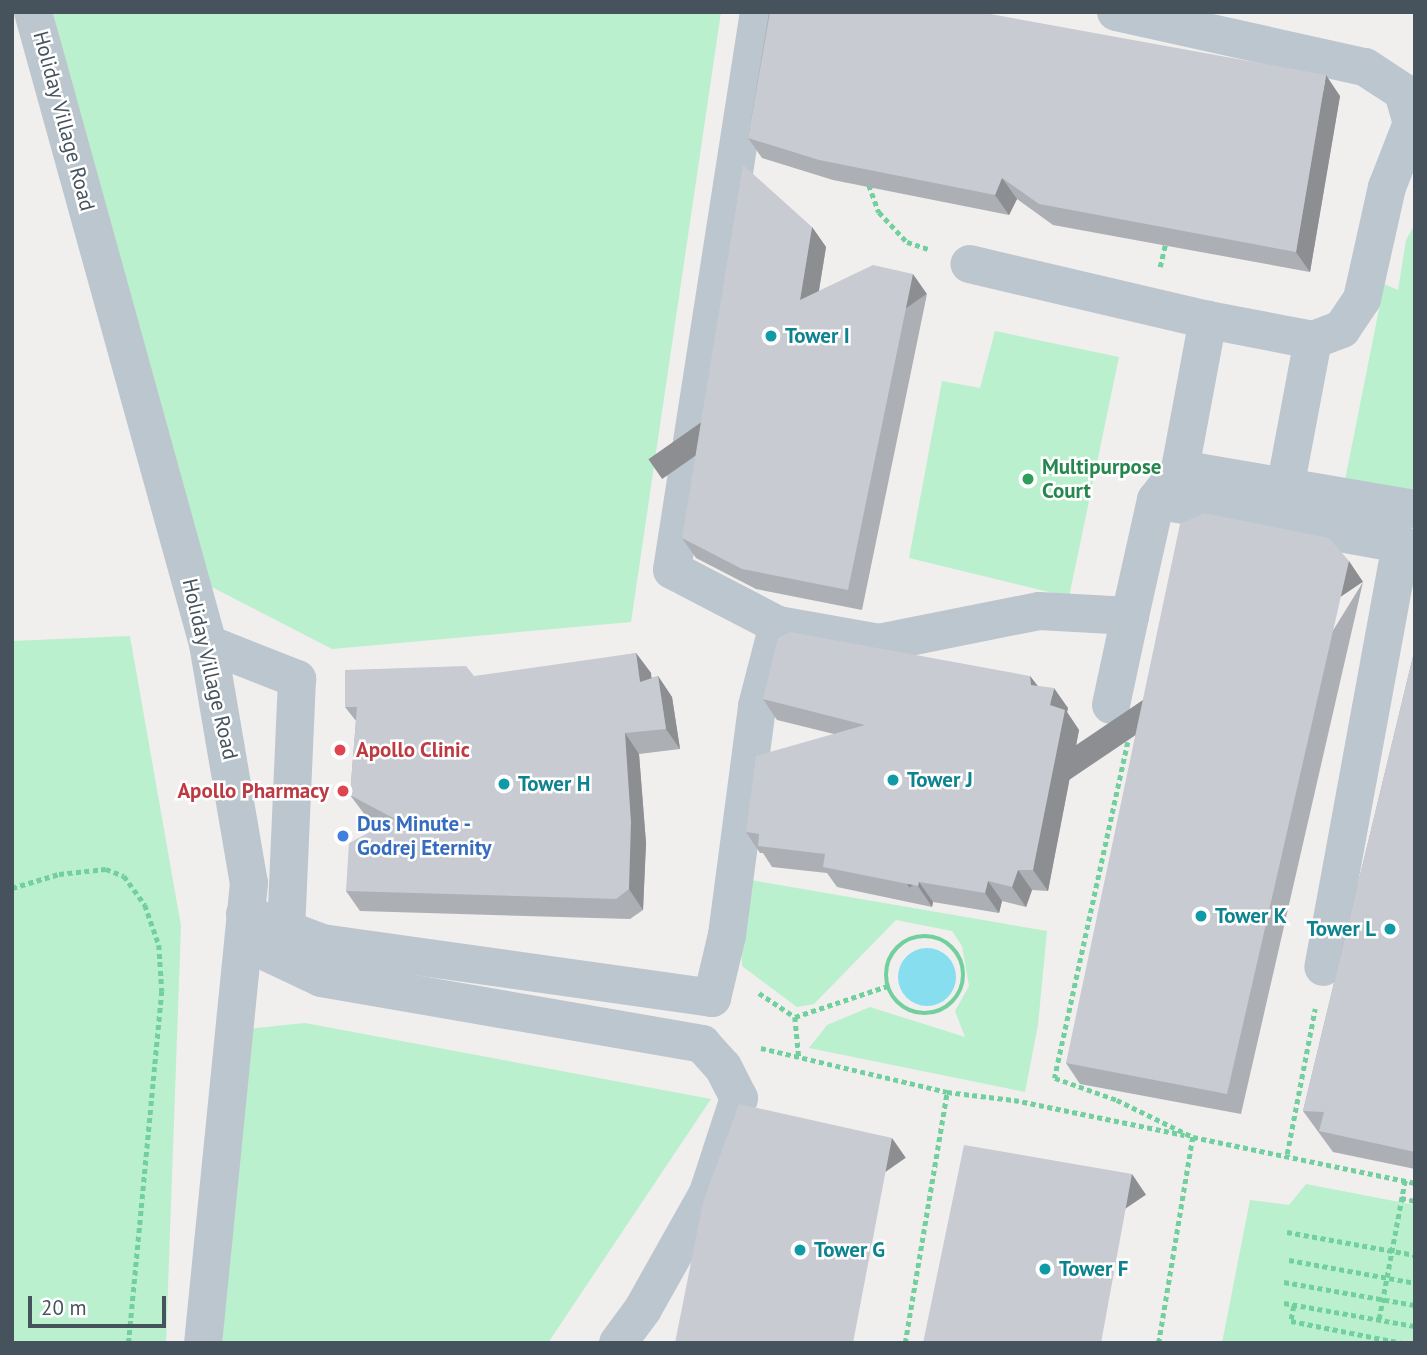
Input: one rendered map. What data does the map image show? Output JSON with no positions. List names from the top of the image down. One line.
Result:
{"streets":{"street":["Holiday Village Road"]},"places":["Tower I","Multipurpose Court","Apollo Clinic","Tower J","Tower H","Apollo Pharmacy","Dus Minute - Godrej Eternity","Tower K","Tower L","Tower G","Tower F"],"scale_bar":"20 m"}
